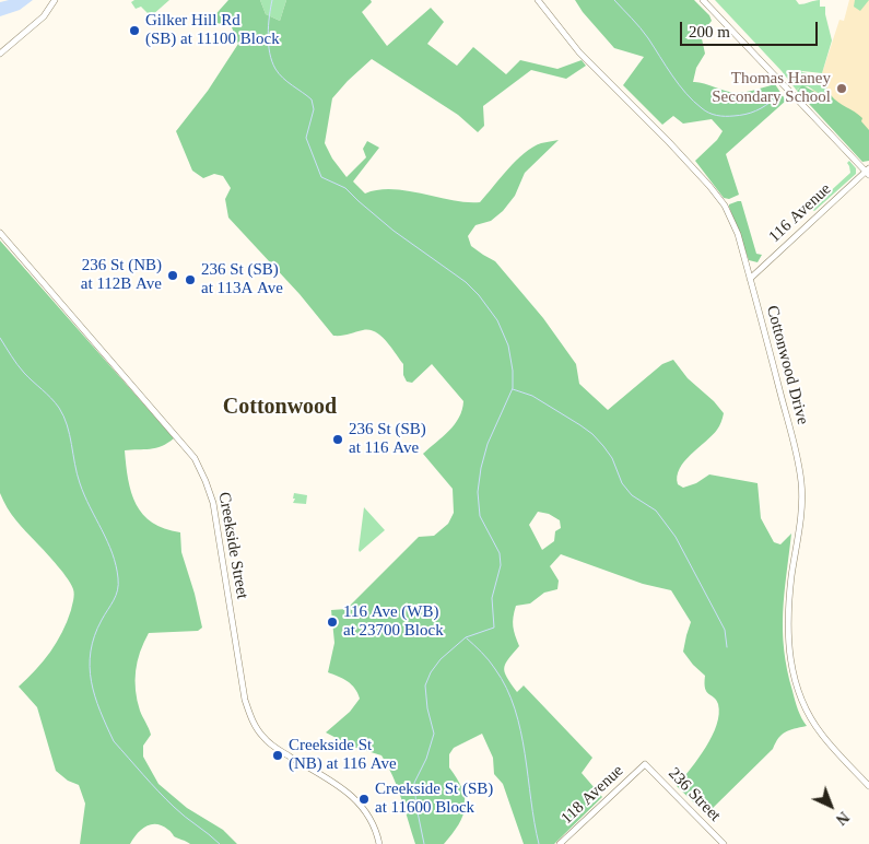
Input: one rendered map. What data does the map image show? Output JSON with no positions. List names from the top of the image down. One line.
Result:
{"streets":{"street":["116 Avenue","Cottonwood Drive","Creekside Street","118 Avenue","236 Street"]},"crossings":[["116 Avenue","Cottonwood Drive"],["118 Avenue","236 Street"]],"districts":["Cottonwood"],"places":["Gilker Hill Rd (SB) at 11100 Block","Thomas Haney Secondary School","236 St (NB) at 112B Ave","236 St (SB) at 113A Ave","236 St (SB) at 116 Ave","116 Ave (WB) at 23700 Block","Creekside St (NB) at 116 Ave","Creekside St (SB) at 11600 Block"],"scale_bar":"200 m","north":"bottom right"}
